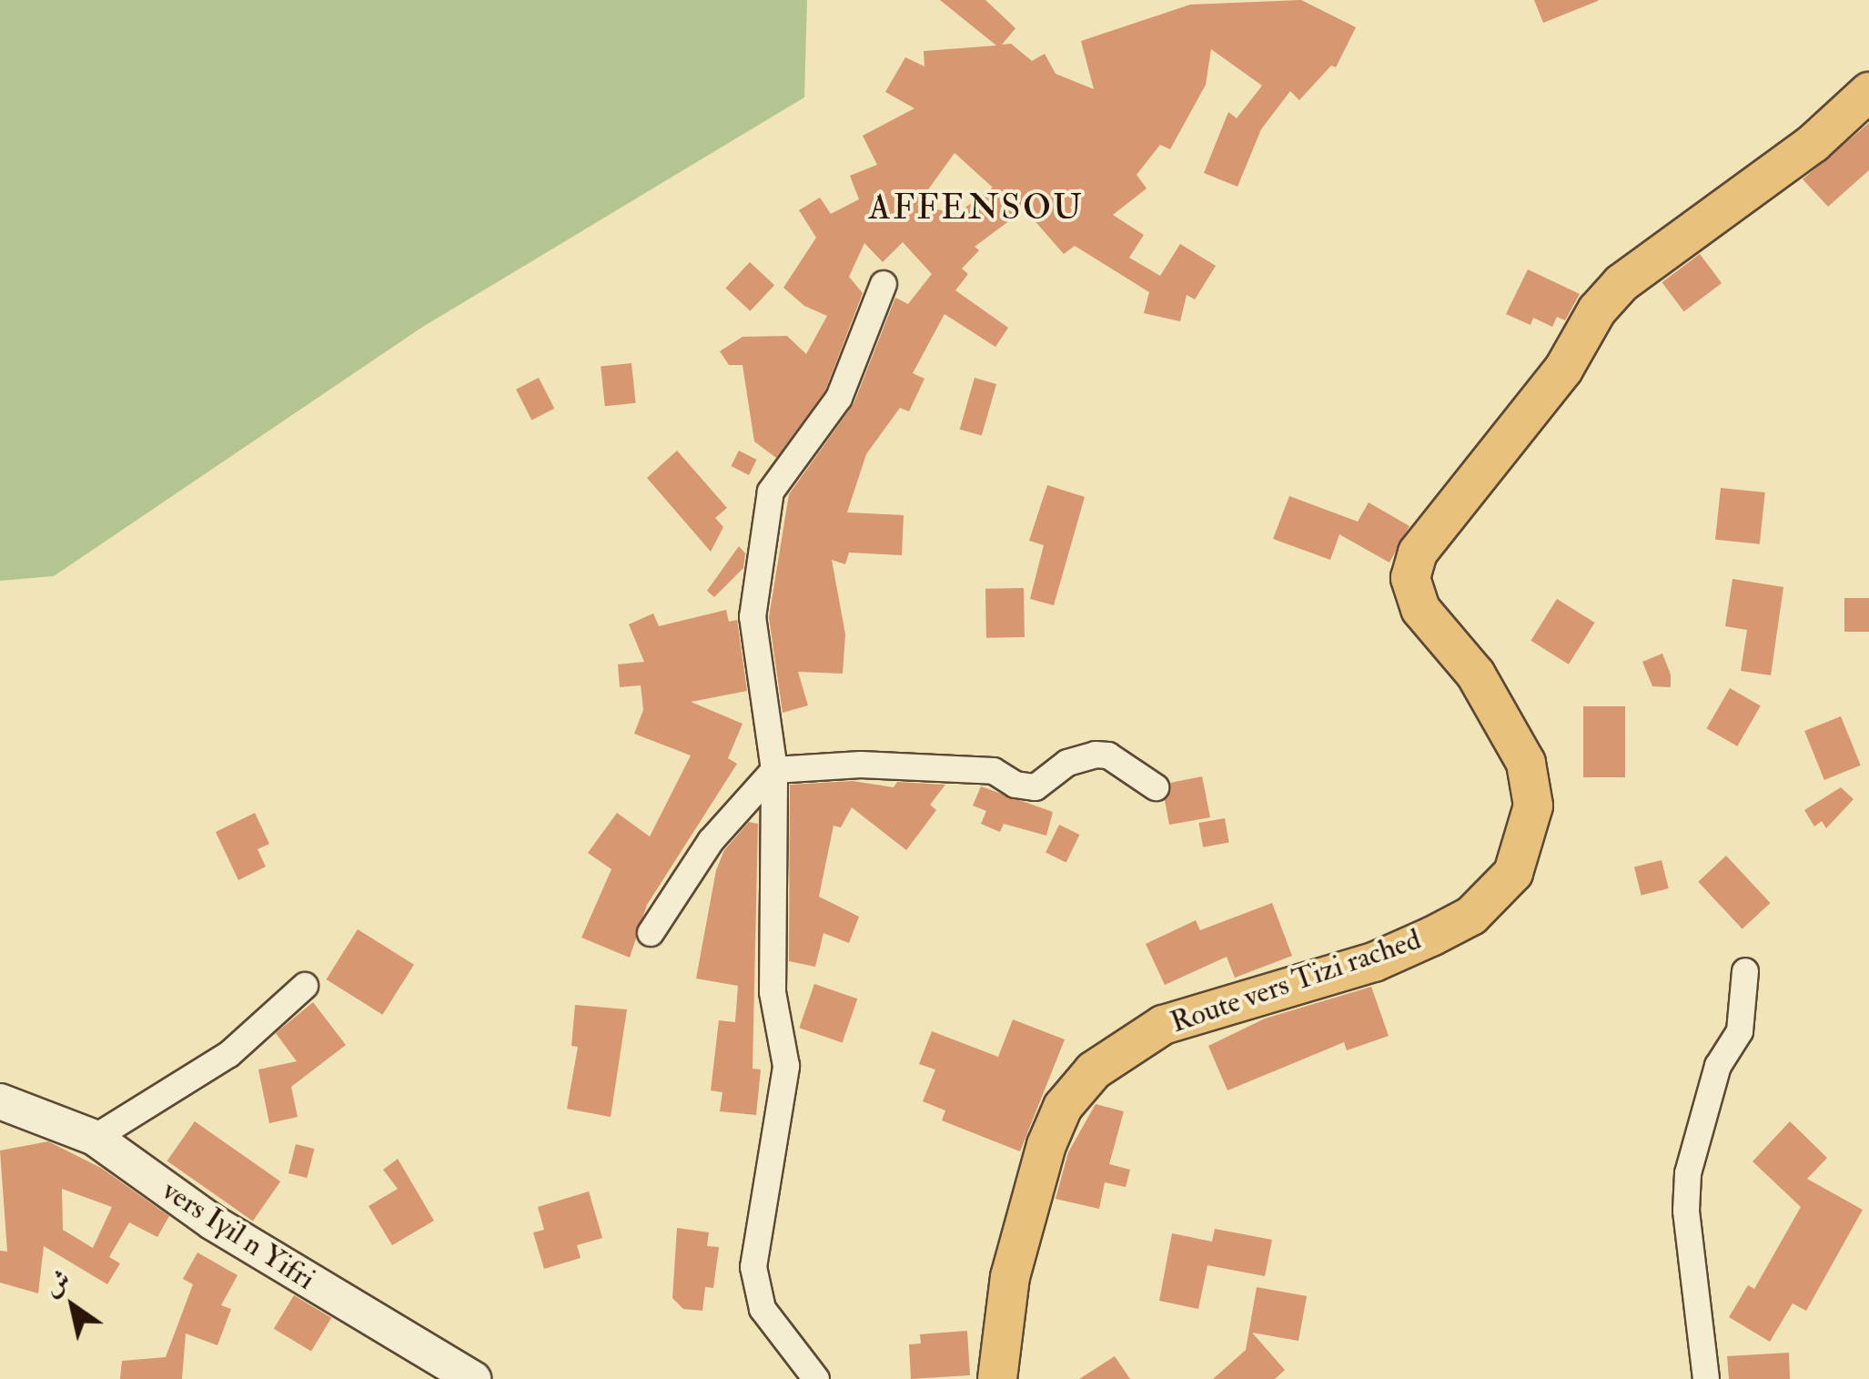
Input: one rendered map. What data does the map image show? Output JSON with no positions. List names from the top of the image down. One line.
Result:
{"streets":{"main road":["Route vers Tizi rached","vers Iγil n Yifri"]},"districts":["AFFENSOU"],"north":"top left"}
